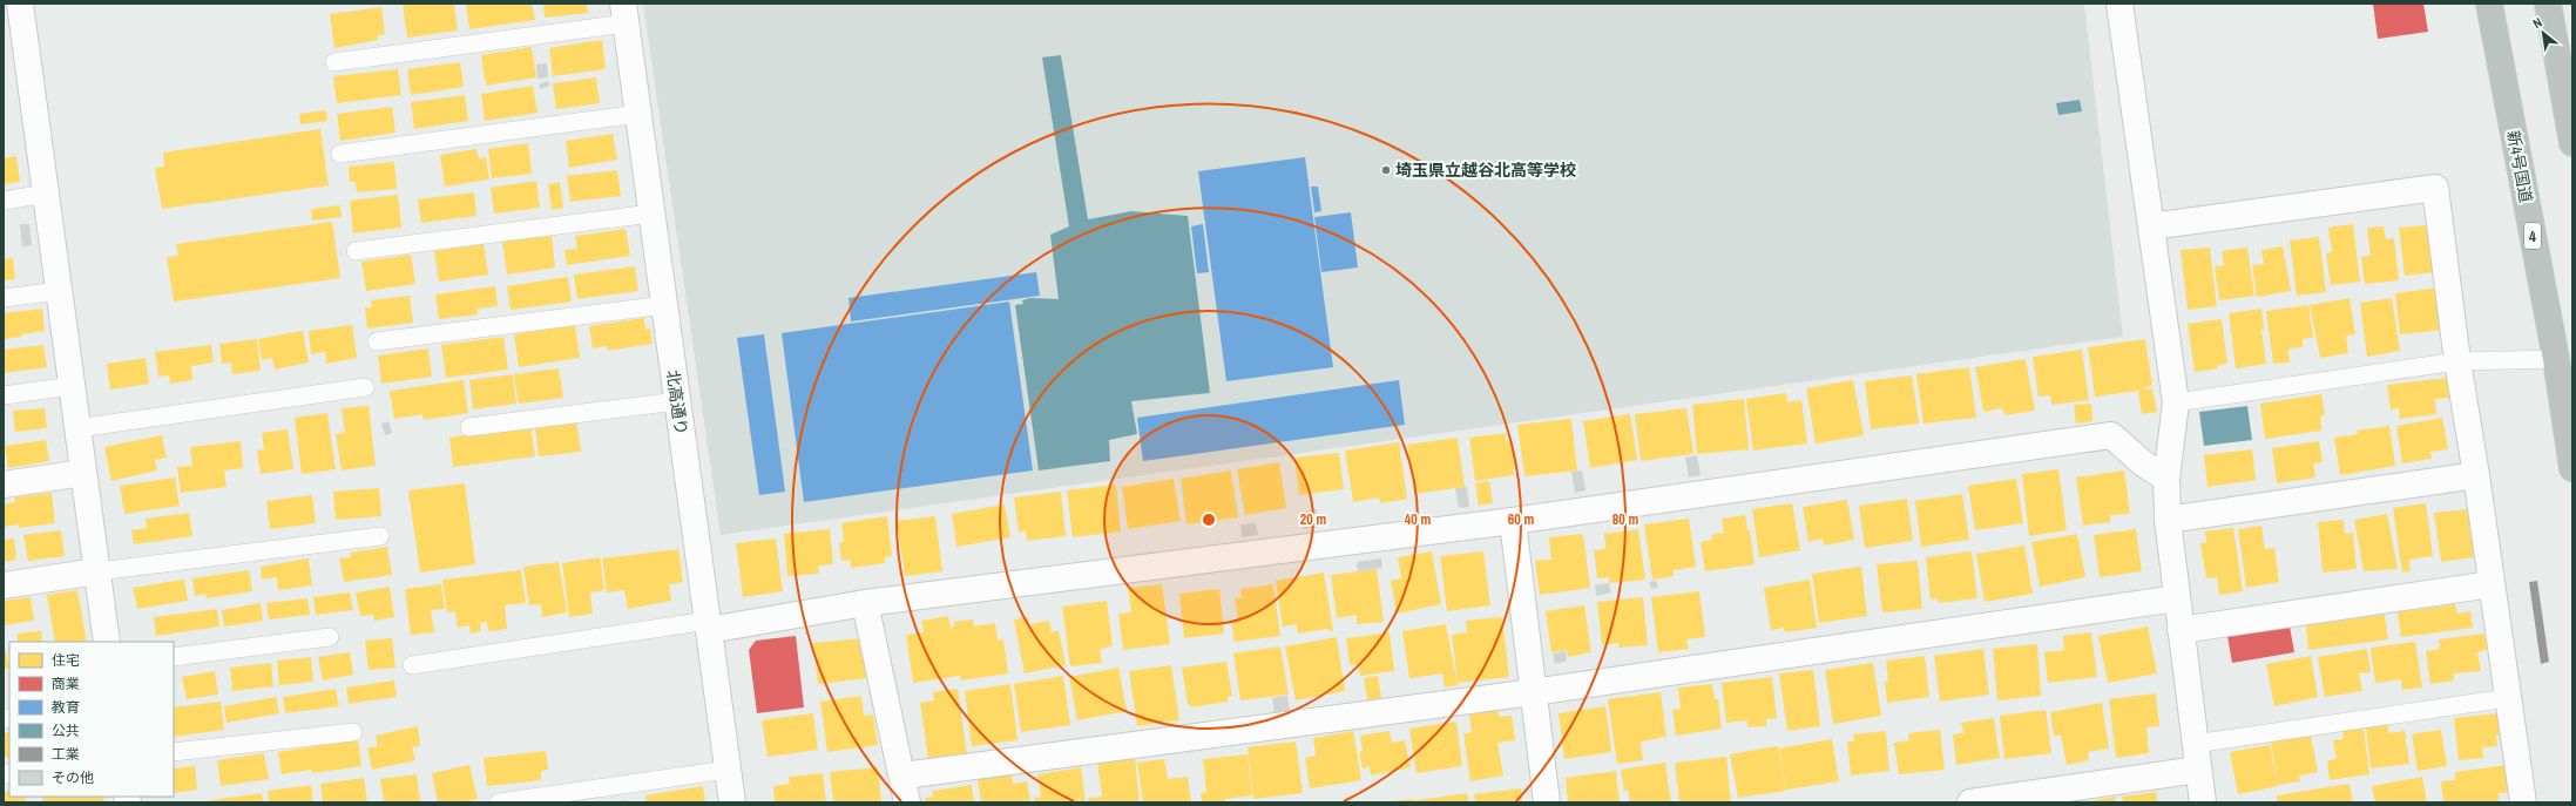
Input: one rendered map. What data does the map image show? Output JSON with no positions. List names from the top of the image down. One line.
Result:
{"streets":{"highway":["新4号国道","4"],"street":["北高通り"]},"places":["埼玉県立越谷北高等学校"],"legend":["住宅","商業","教育","公共","工業","その他"],"north":"top left","rings":["20 m","40 m","60 m","80 m"]}
